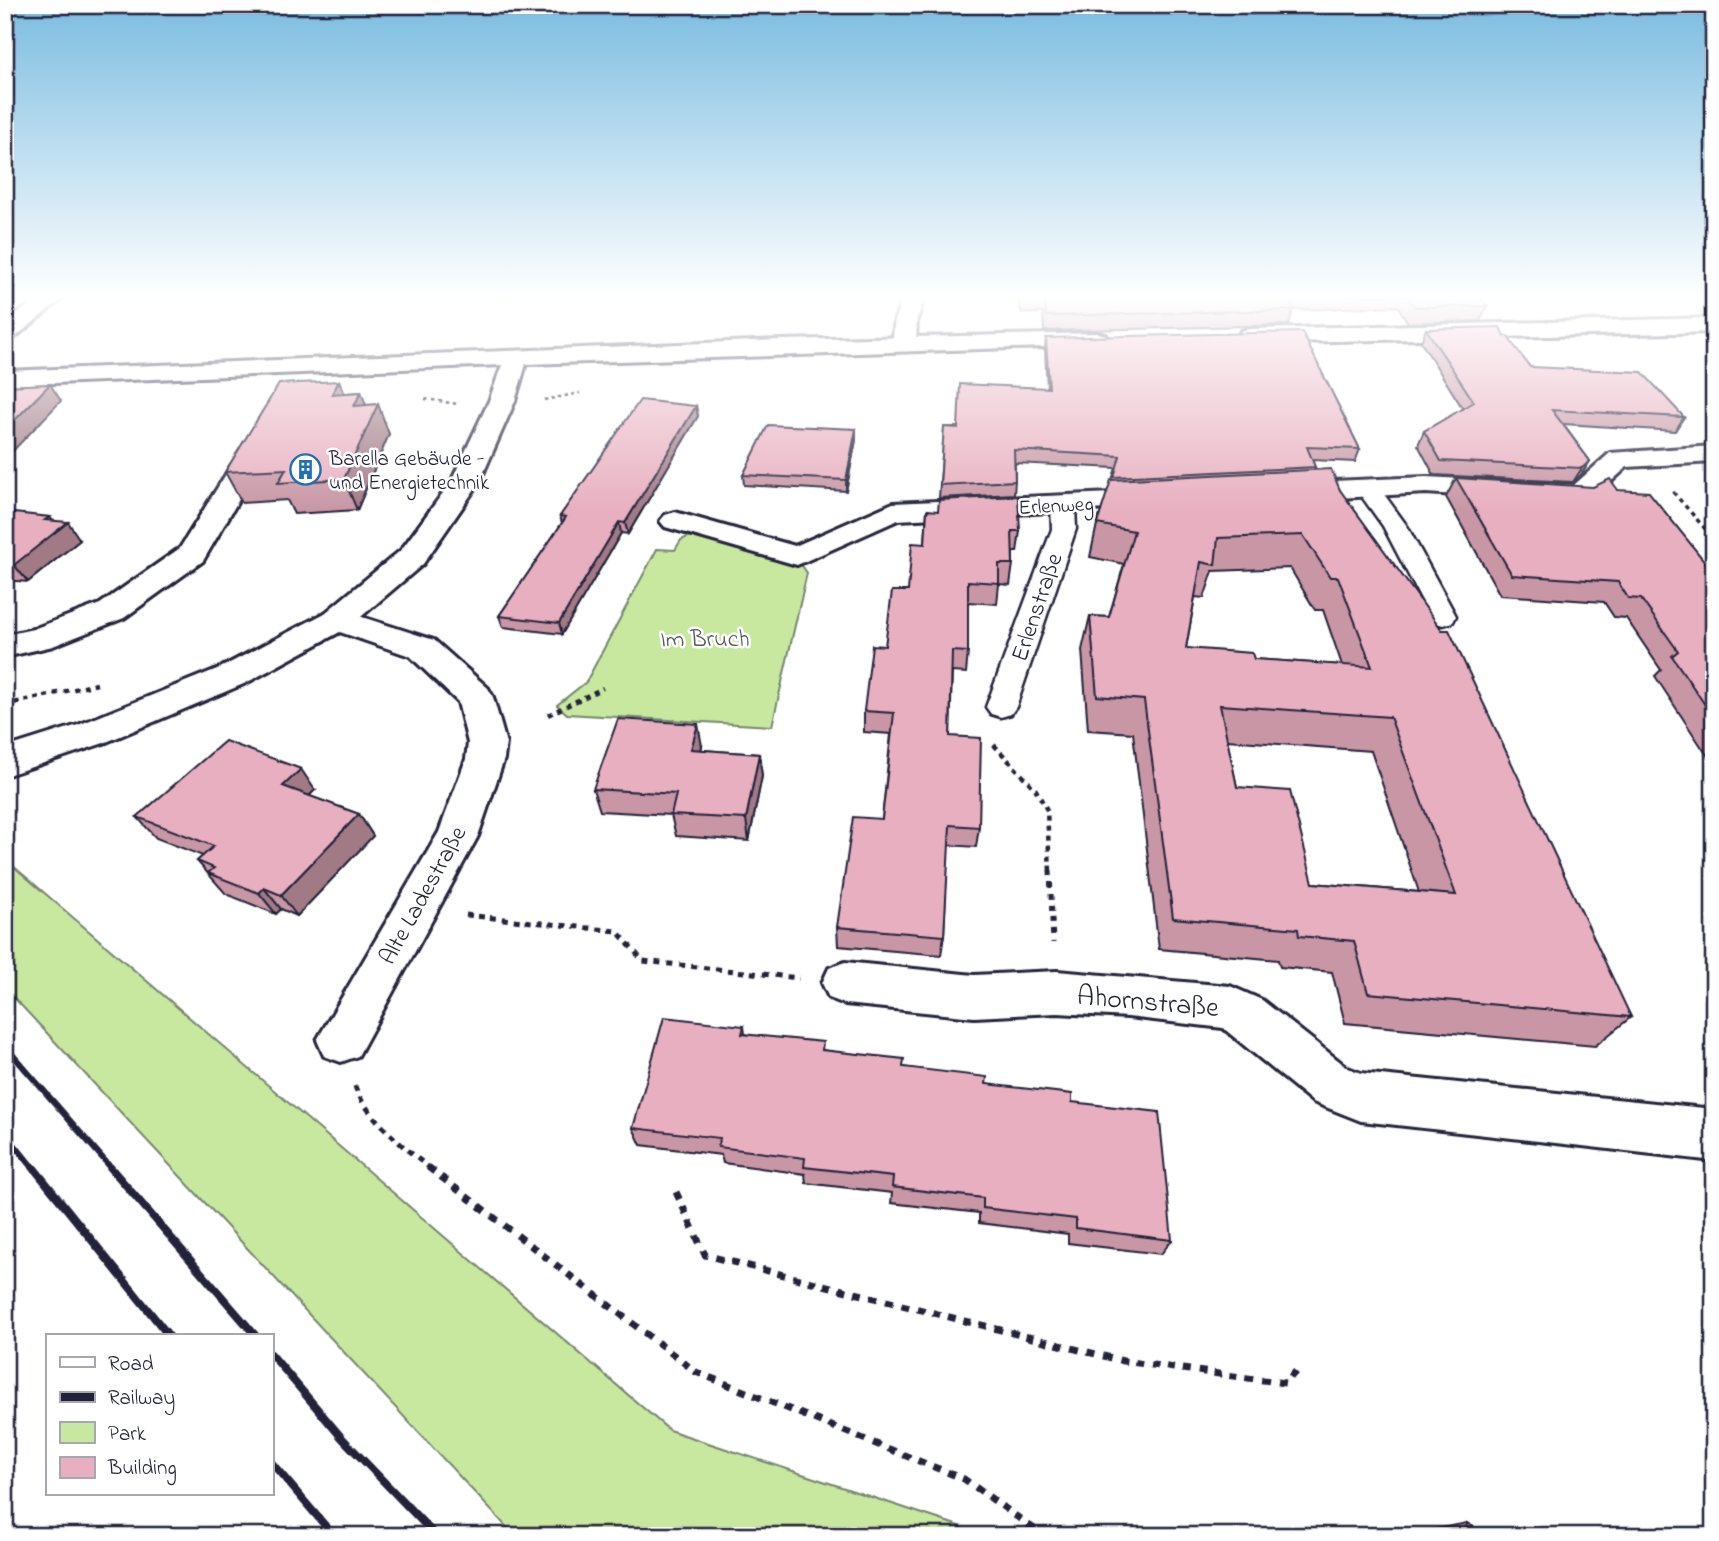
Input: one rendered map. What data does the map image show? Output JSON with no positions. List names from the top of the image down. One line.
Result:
{"streets":{"street":["Erlenweg","Alte Ladestraße","Ahornstraße"],"lane":["Erlenstraße"]},"crossings":[["Erlenweg","Erlenstraße"]],"parks":["Im Bruch"],"places":{"building":["Barella Gebäude - und Energietechnik"]},"legend":["Road","Railway","Park","Building"]}
